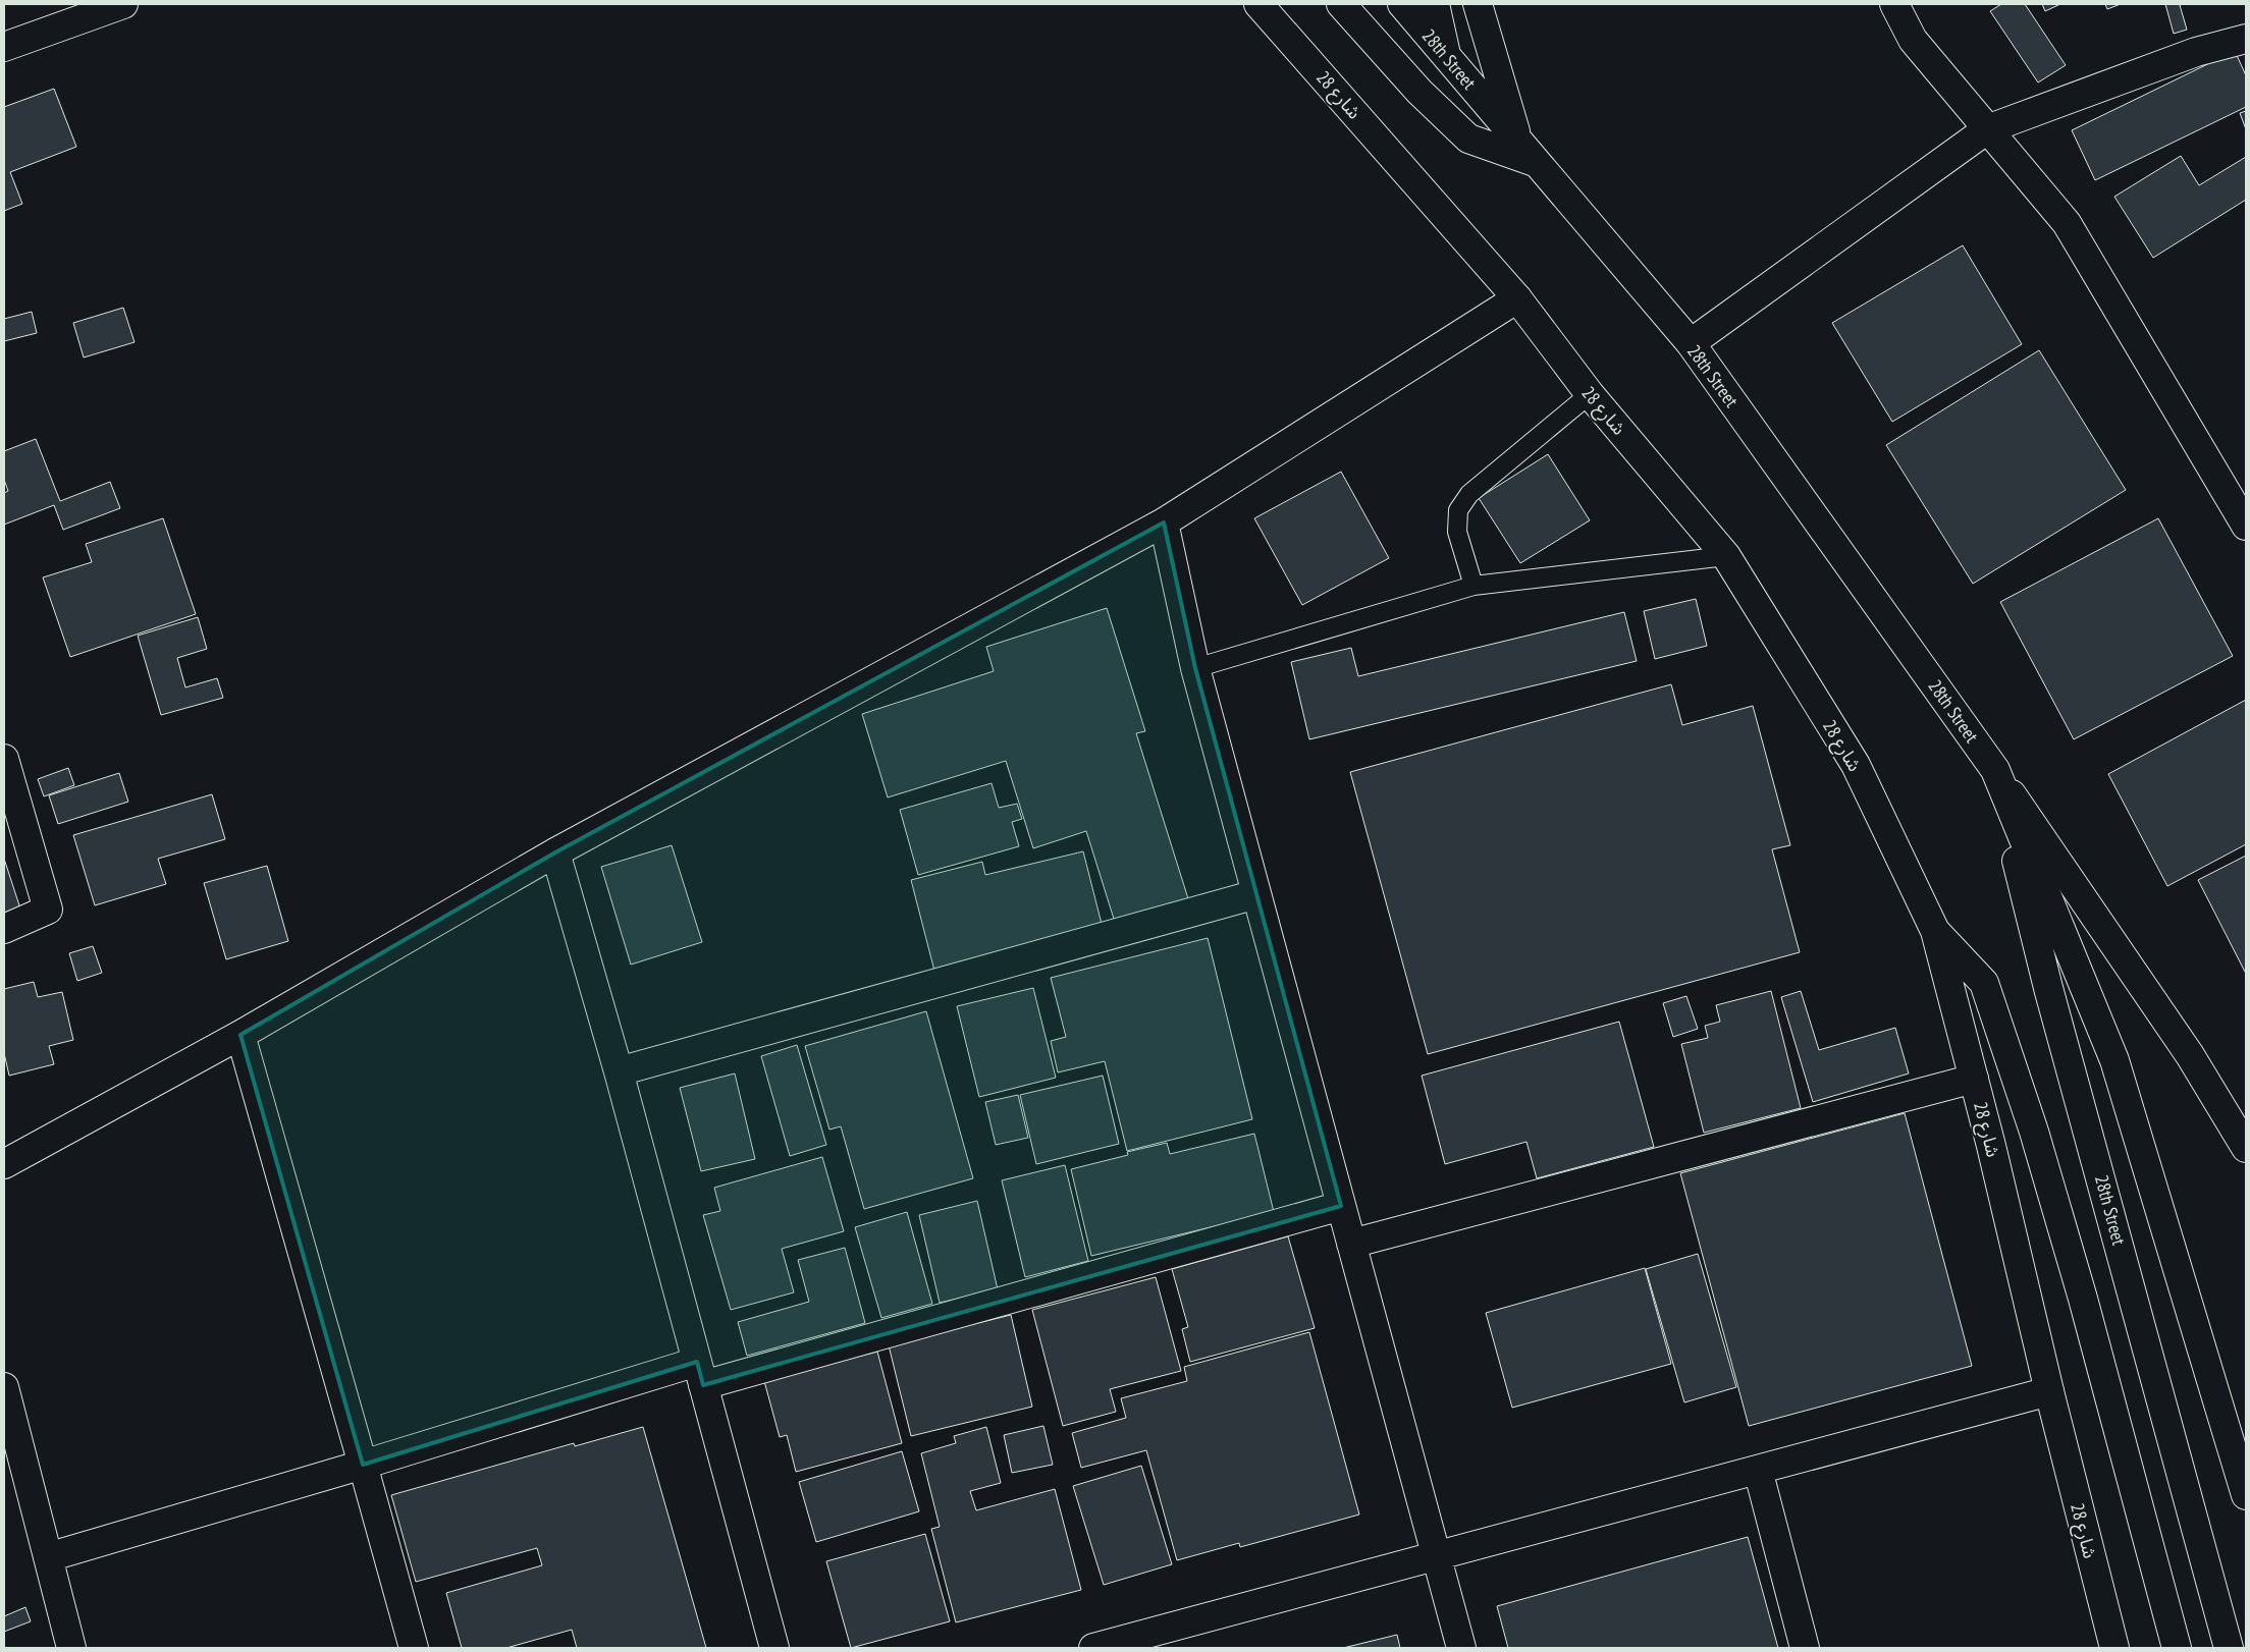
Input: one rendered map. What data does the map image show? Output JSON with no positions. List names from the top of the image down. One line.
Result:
{"streets":{"street":["28th Street","شارع 28"]}}
